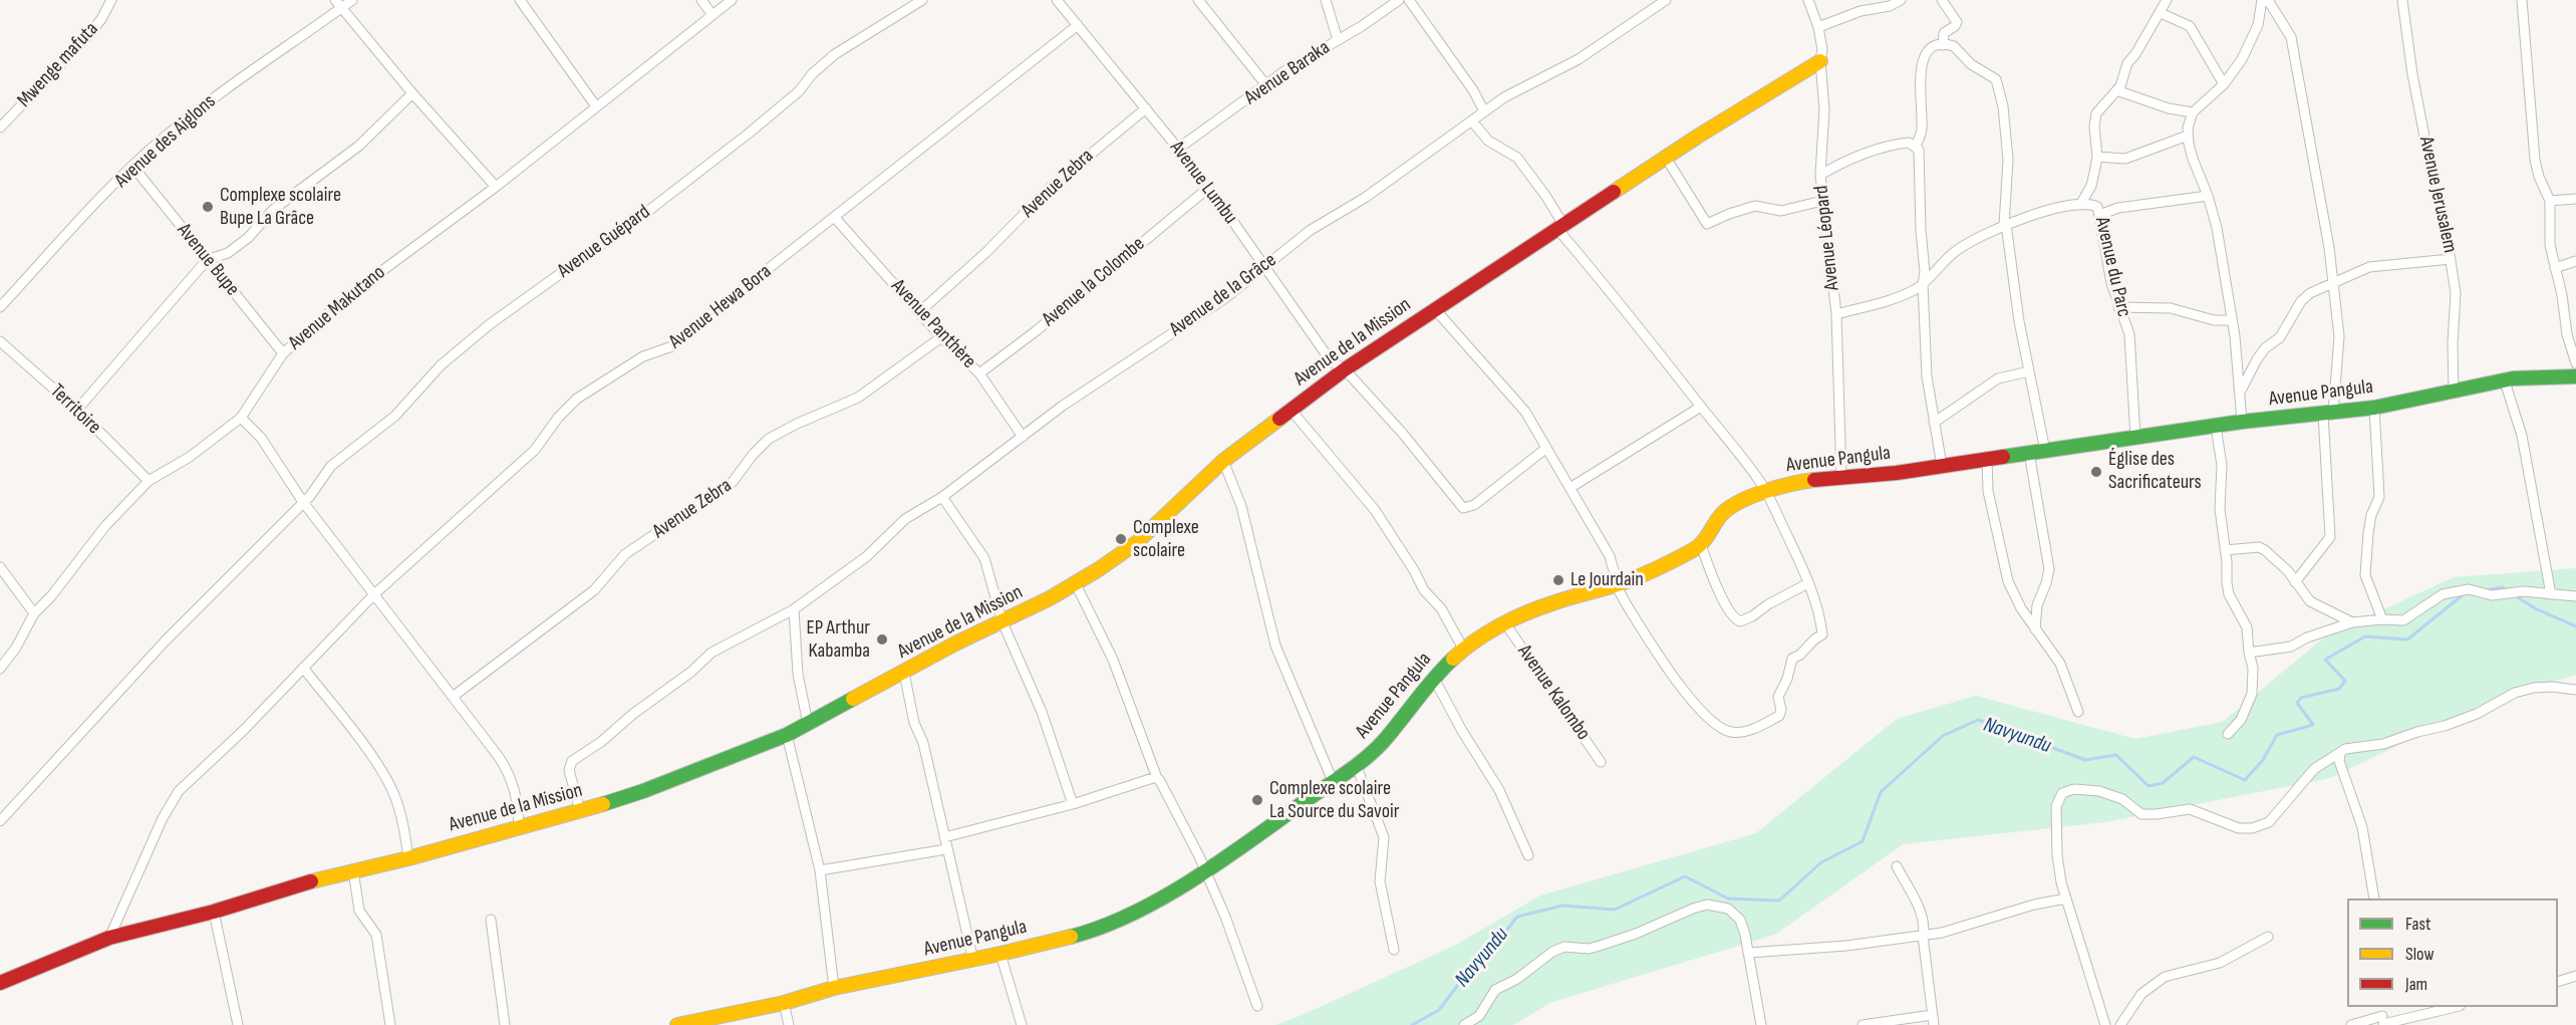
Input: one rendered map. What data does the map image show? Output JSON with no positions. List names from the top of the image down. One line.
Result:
{"streets":{"street":["Mwenge mafuta","Avenue Baraka","Avenue des Aiglons","Avenue Lumbu","Avenue Zebra","Avenue Jerusalem","Avenue Léopard","Avenue Guépard","Avenue Bupe","Avenue du Parc","Avenue la Colombe","Avenue de la Grâce","Avenue Hewa Bora","Avenue Makutano","Avenue Panthère","Avenue de la Mission","Avenue Pangula","Territoire","Avenue Kalombo"]},"crossings":[["Avenue Baraka","Avenue Lumbu"],["Avenue des Aiglons","Avenue Bupe"],["Avenue Lumbu","Avenue Zebra"],["Avenue Lumbu","Avenue la Colombe"],["Avenue Lumbu","Avenue de la Grâce"],["Avenue Lumbu","Avenue Hewa Bora"],["Avenue Lumbu","Avenue de la Mission"],["Avenue Zebra","Avenue Panthère"],["Avenue Jerusalem","Avenue Pangula"],["Avenue Léopard","Avenue du Parc"],["Avenue Léopard","Avenue de la Mission"],["Avenue Léopard","Avenue Pangula"],["Avenue Bupe","Avenue Makutano"],["Avenue du Parc","Avenue Pangula"],["Avenue la Colombe","Avenue Panthère"],["Avenue de la Grâce","Avenue Panthère"],["Avenue de la Grâce","Avenue de la Mission"],["Avenue Hewa Bora","Avenue Panthère"],["Avenue Hewa Bora","Avenue de la Mission"],["Avenue Makutano","Territoire"],["Avenue Pangula","Avenue Kalombo"]],"water":["Navyundu"],"places":["Complexe scolaire Bupe La Grâce","Église des Sacrificateurs","Complexe scolaire","Le Jourdain","EP Arthur Kabamba","Complexe scolaire La Source du Savoir"],"legend":["Fast","Slow","Jam"]}
